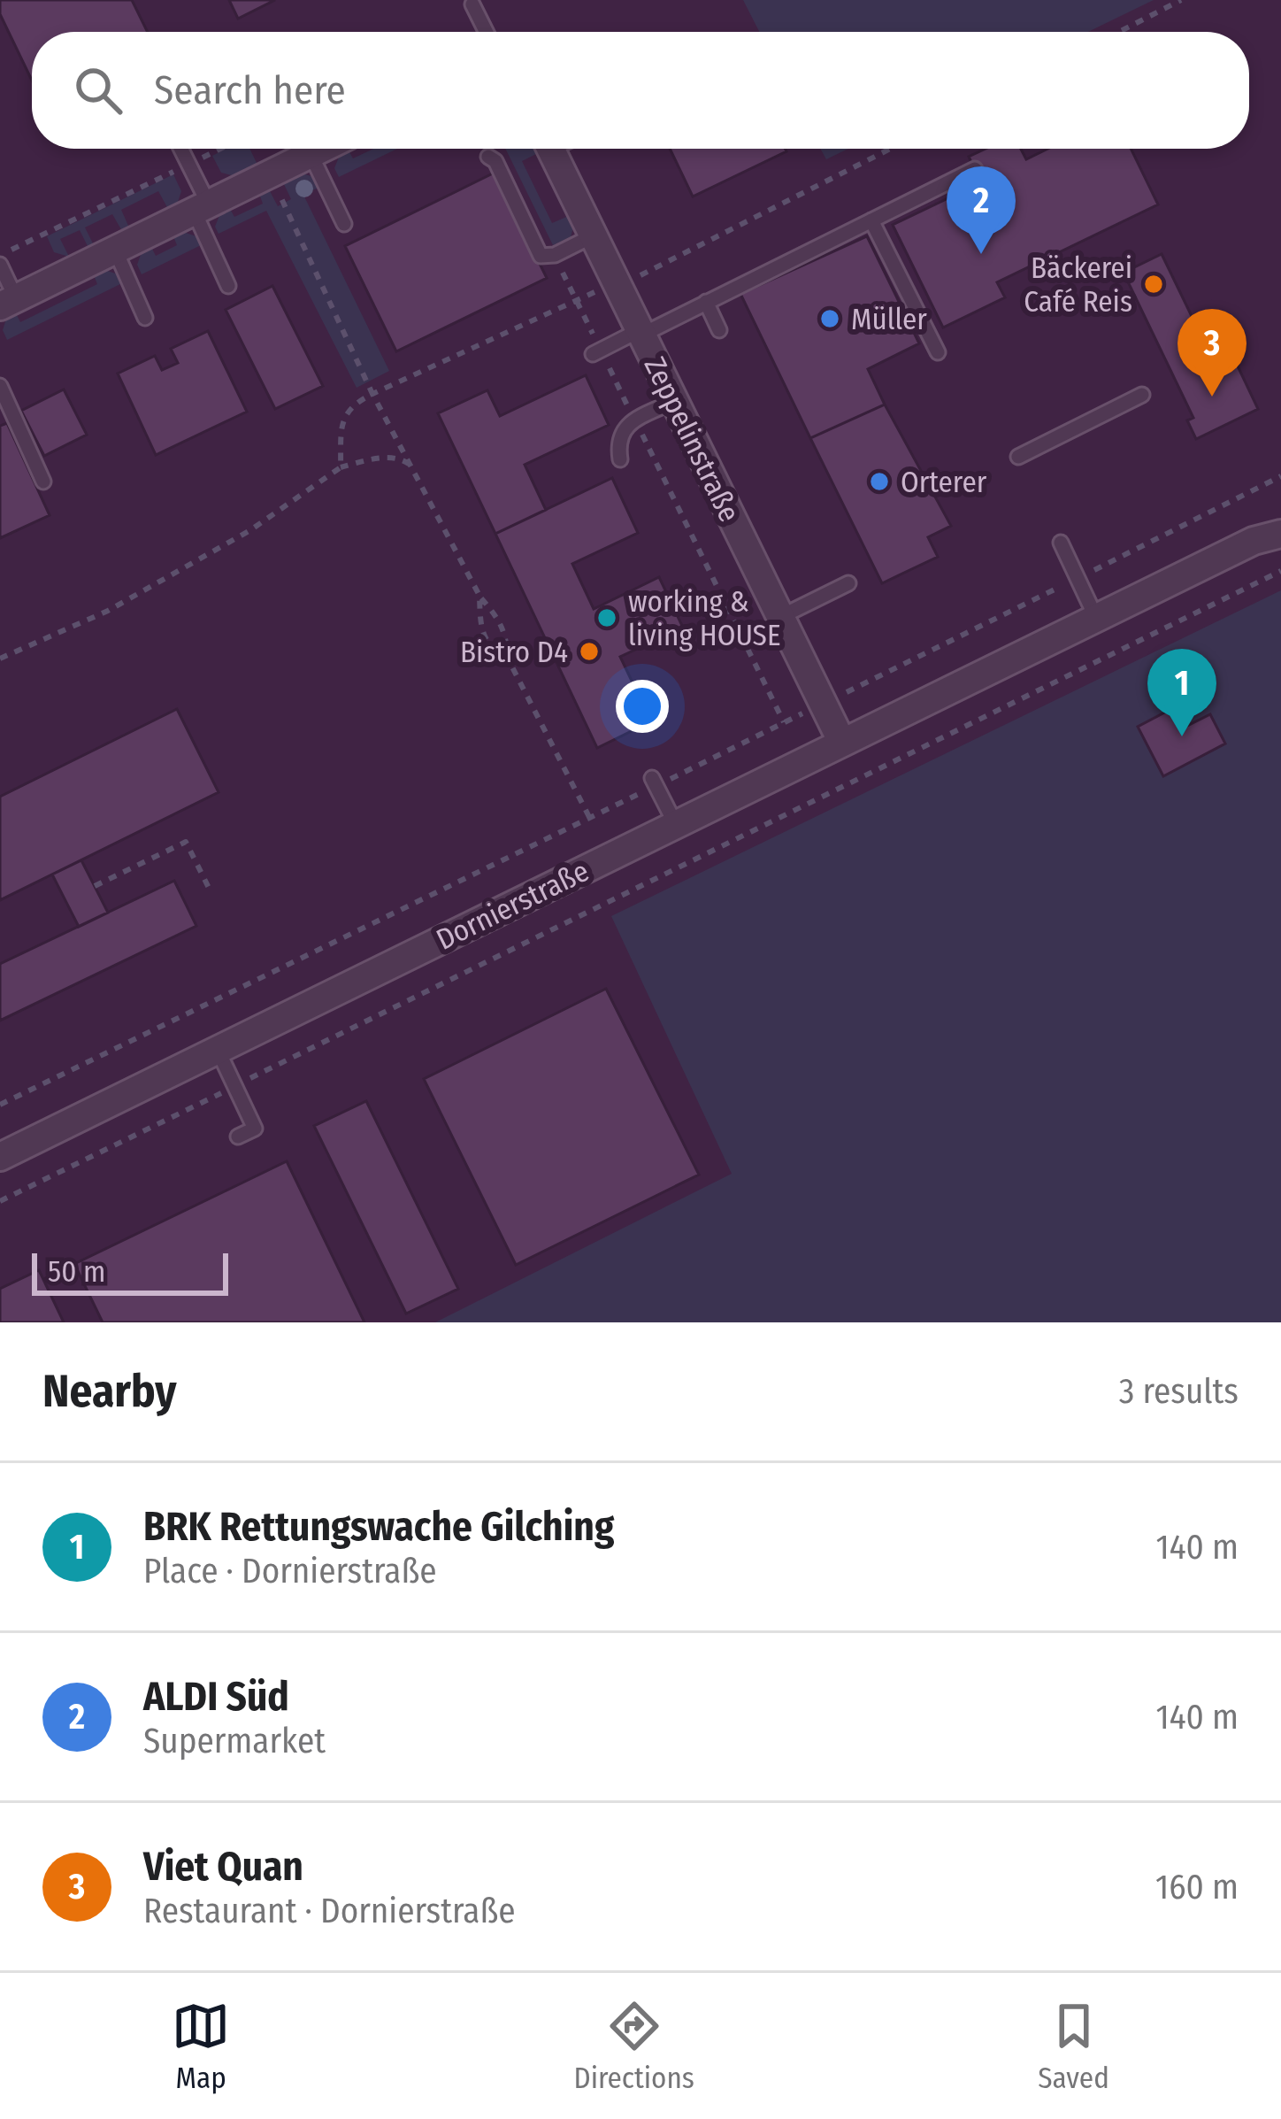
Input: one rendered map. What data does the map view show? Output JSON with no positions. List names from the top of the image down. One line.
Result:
{"streets":{"street":["Zeppelinstraße","Dornierstraße"]},"crossings":[["Zeppelinstraße","Dornierstraße"]],"places":["Bäckerei Café Reis","Müller","Orterer","working & living HOUSE","Bistro D4"],"scale_bar":"50 m","page":{"search":"Search here","pins":["2","3","1"],"scale":"50 m","heading":["Nearby","3 results"],"list":[{"mark":"1","name":"BRK Rettungswache Gilching","note":"Place · Dornierstraße","value":"140 m"},{"mark":"2","name":"ALDI Süd","note":"Supermarket","value":"140 m"},{"mark":"3","name":"Viet Quan","note":"Restaurant · Dornierstraße","value":"160 m"}],"nav":["Map","Directions","Saved"]}}
